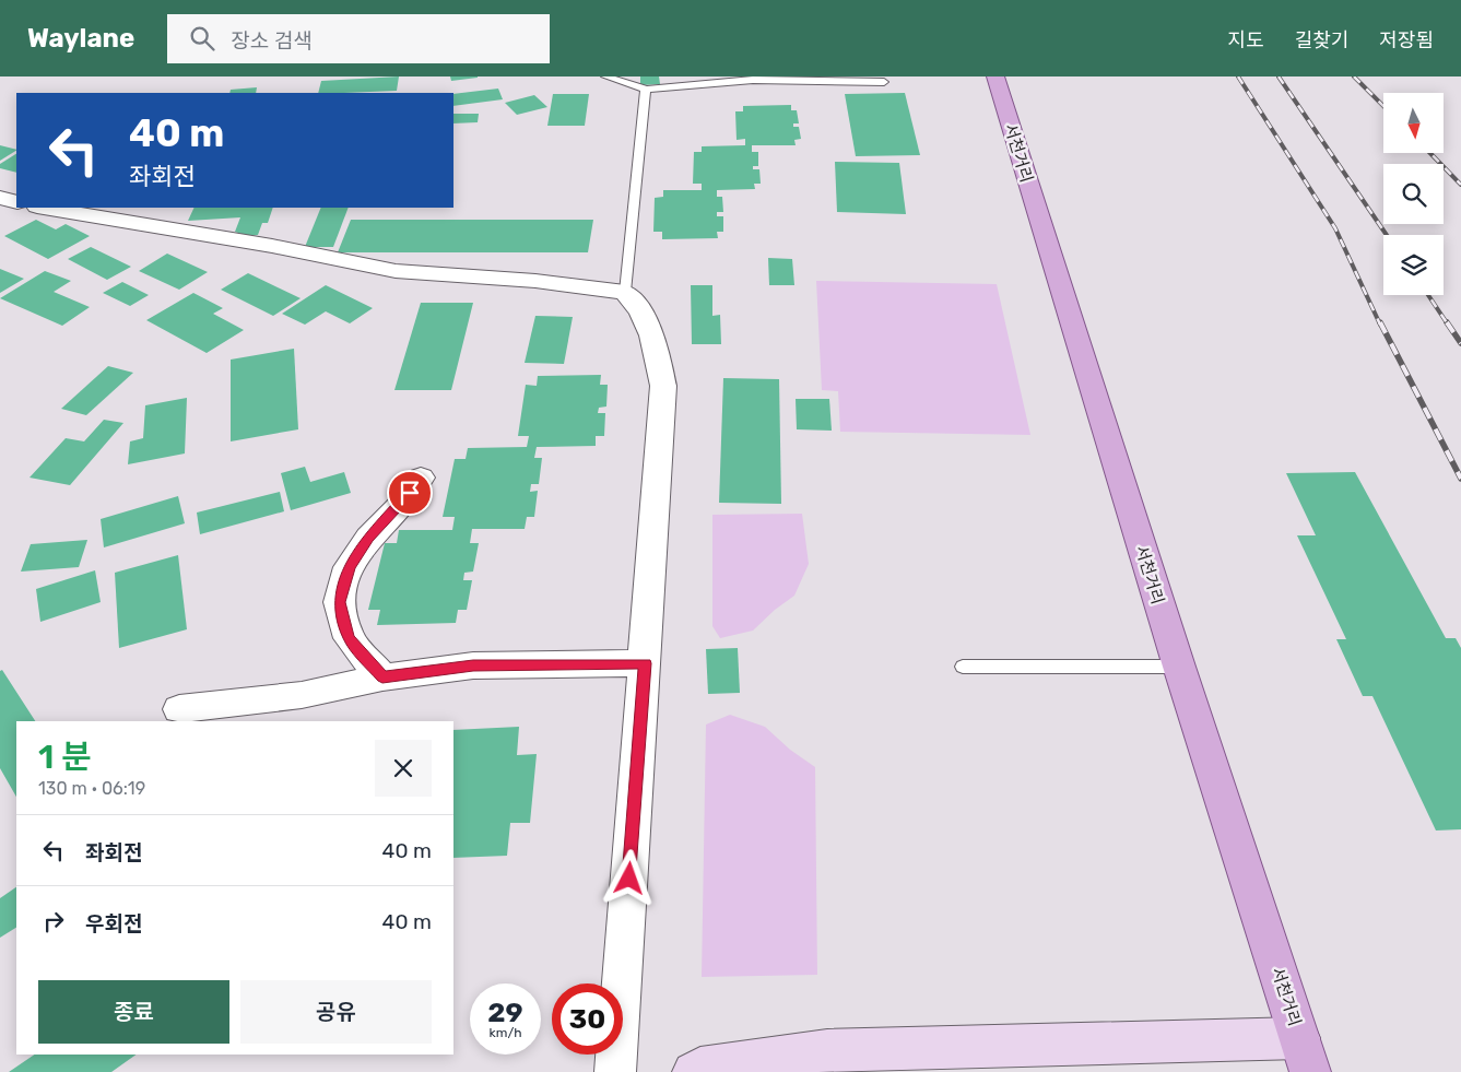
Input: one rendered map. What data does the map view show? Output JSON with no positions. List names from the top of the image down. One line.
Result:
{"streets":{"main road":["서천거리"]},"north":"bottom","page":{"header":"Waylane","search":"장소 검색","nav":["지도","길찾기","저장됨"],"turn":["40 m","좌회전"],"heading":["1 분","130 m · 06:19"],"list":[{"name":"좌회전","value":"40 m"},{"name":"우회전","value":"40 m"}],"buttons":["종료","공유"],"speed":"29 km/h","limit":"30"}}
